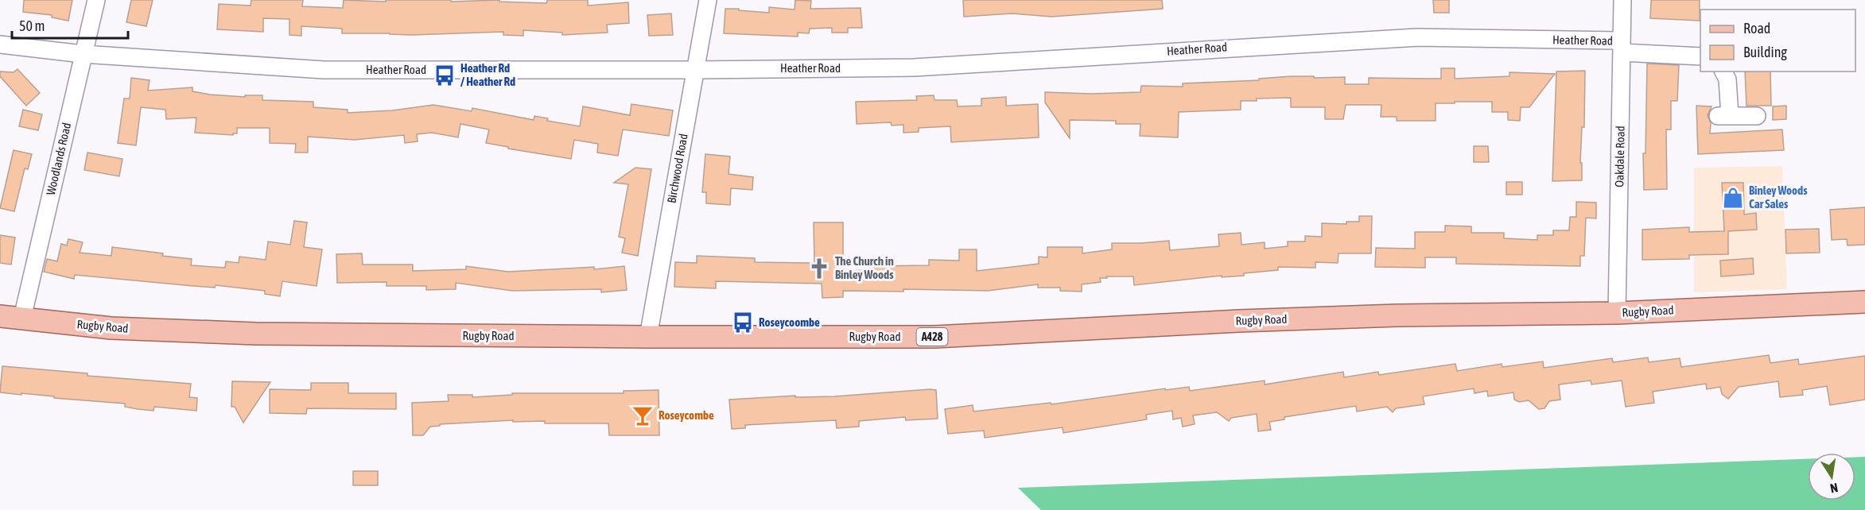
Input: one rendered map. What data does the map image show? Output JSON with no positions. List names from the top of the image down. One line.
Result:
{"streets":{"main road":["Rugby Road","A428"],"street":["Heather Road","Oakdale Road","Woodlands Road","Birchwood Road"]},"crossings":[["Heather Road","Oakdale Road"],["Heather Road","Woodlands Road"],["Heather Road","Birchwood Road"],["Oakdale Road","Rugby Road"],["Woodlands Road","Rugby Road"],["Birchwood Road","Rugby Road"]],"places":{"bus stop":["Heather Rd / Heather Rd","Roseycoombe"],"shop":["Binley Woods Car Sales"],"church":["The Church in Binley Woods"],"bar":["Roseycombe"]},"legend":["Road","Building"],"scale_bar":"50 m","north":"bottom"}
